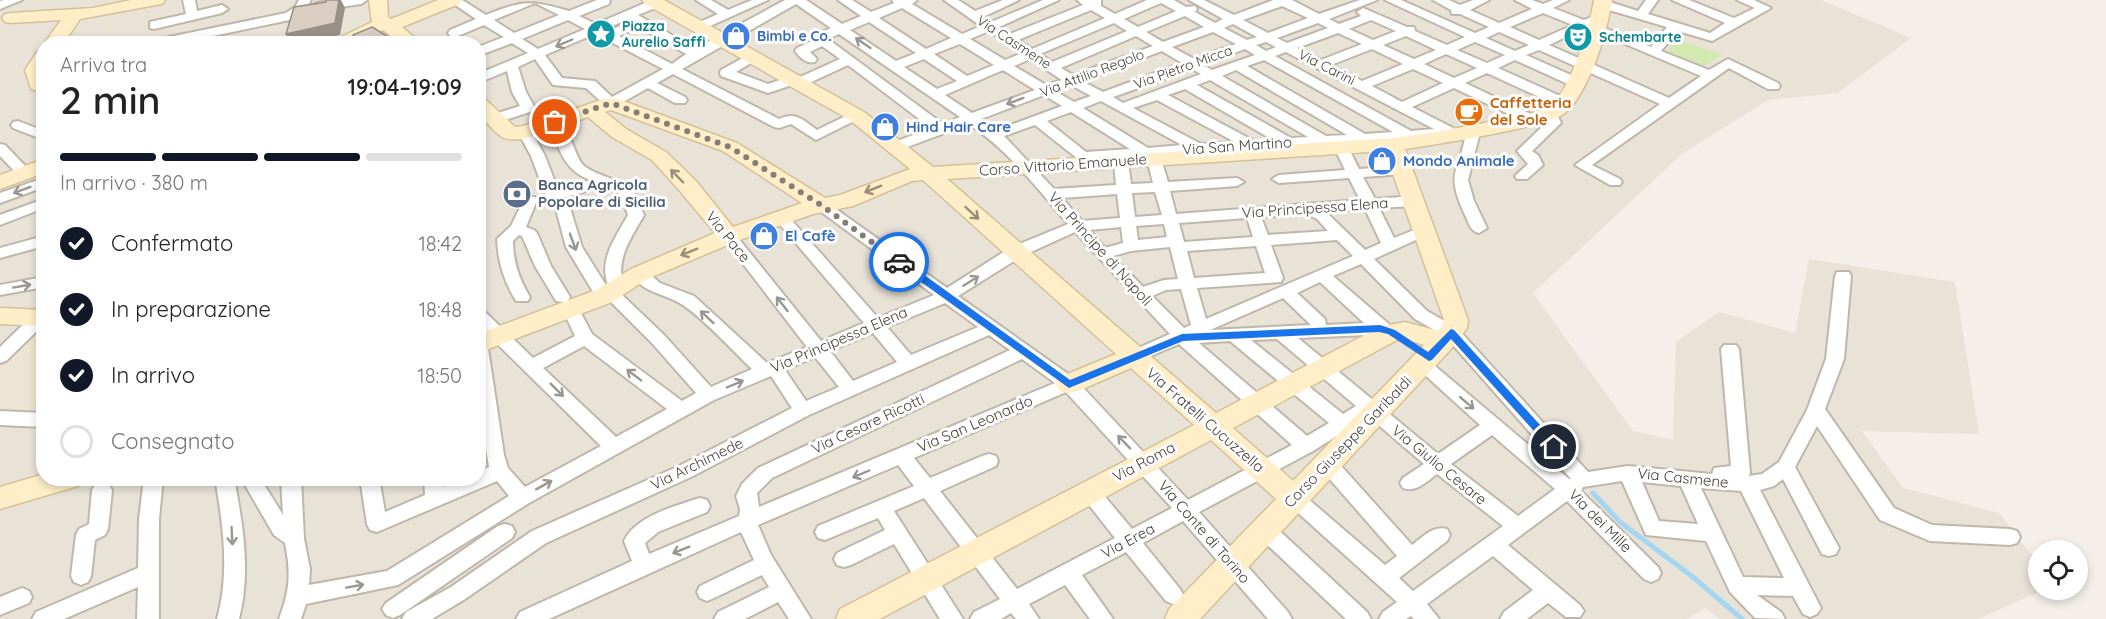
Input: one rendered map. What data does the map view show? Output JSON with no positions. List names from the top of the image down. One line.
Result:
{"streets":{"street":["Via Casmene","Via Pietro Micca","Via Carini","Via Attilio Regolo","Via San Martino","Corso Vittorio Emanuele","Via Principessa Elena","Via Pace","Via Principe di Napoli","Via Fratelli Cucuzzella","Via Cesare Ricotti","Via San Leonardo","Corso Giuseppe Garibaldi","Via Roma","Via Archimede","Via Giulio Cesare","Via dei Mille","Via Conte di Torino","Via Erea"]},"crossings":[["Via Casmene","Via Pietro Micca"],["Via Casmene","Via Attilio Regolo"],["Via Casmene","Via San Martino"],["Via Casmene","Via dei Mille"],["Via Pietro Micca","Via Carini"],["Via Pietro Micca","Via San Martino"],["Via Pietro Micca","Via Principe di Napoli"],["Via Carini","Via Attilio Regolo"],["Via Carini","Corso Vittorio Emanuele"],["Via Attilio Regolo","Via Principe di Napoli"],["Via Attilio Regolo","Via Fratelli Cucuzzella"],["Via San Martino","Corso Vittorio Emanuele"],["Corso Vittorio Emanuele","Via Pace"],["Corso Vittorio Emanuele","Via Principe di Napoli"],["Corso Vittorio Emanuele","Via Fratelli Cucuzzella"],["Corso Vittorio Emanuele","Via Conte di Torino"],["Via Principessa Elena","Via Pace"],["Via Principessa Elena","Via Principe di Napoli"],["Via Principessa Elena","Via Fratelli Cucuzzella"],["Via Principessa Elena","Via Conte di Torino"],["Via Pace","Via Conte di Torino"],["Via Principe di Napoli","Via San Leonardo"],["Via Principe di Napoli","Via Roma"],["Via Principe di Napoli","Via Erea"],["Via Fratelli Cucuzzella","Via San Leonardo"],["Via Fratelli Cucuzzella","Corso Giuseppe Garibaldi"],["Via Fratelli Cucuzzella","Via Roma"],["Via Fratelli Cucuzzella","Via Erea"],["Via Cesare Ricotti","Via San Leonardo"],["Via Cesare Ricotti","Via Conte di Torino"],["Via San Leonardo","Via Roma"],["Via San Leonardo","Via Giulio Cesare"],["Via San Leonardo","Via dei Mille"],["Via San Leonardo","Via Conte di Torino"],["Corso Giuseppe Garibaldi","Via Giulio Cesare"],["Corso Giuseppe Garibaldi","Via dei Mille"],["Corso Giuseppe Garibaldi","Via Conte di Torino"],["Corso Giuseppe Garibaldi","Via Erea"],["Via Roma","Via Giulio Cesare"],["Via Roma","Via dei Mille"],["Via Roma","Via Conte di Torino"],["Via Archimede","Via Conte di Torino"],["Via Giulio Cesare","Via Erea"],["Via Conte di Torino","Via Erea"]],"places":{"place":["Piazza Aurelio Saffi"],"shop":["Bimbi e Co.","Hind Hair Care","Mondo Animale","El Cafè"],"theatre":["Schembarte"],"cafe":["Caffetteria del Sole"],"bank":["Banca Agricola Popolare di Sicilia"]},"page":{"heading":["2 min","Arriva tra","19:04–19:09"],"bar":"In arrivo · 380 m","list":[["Confermato","18:42"],["In preparazione","18:48"],["In arrivo","18:50"],"Consegnato"]}}
